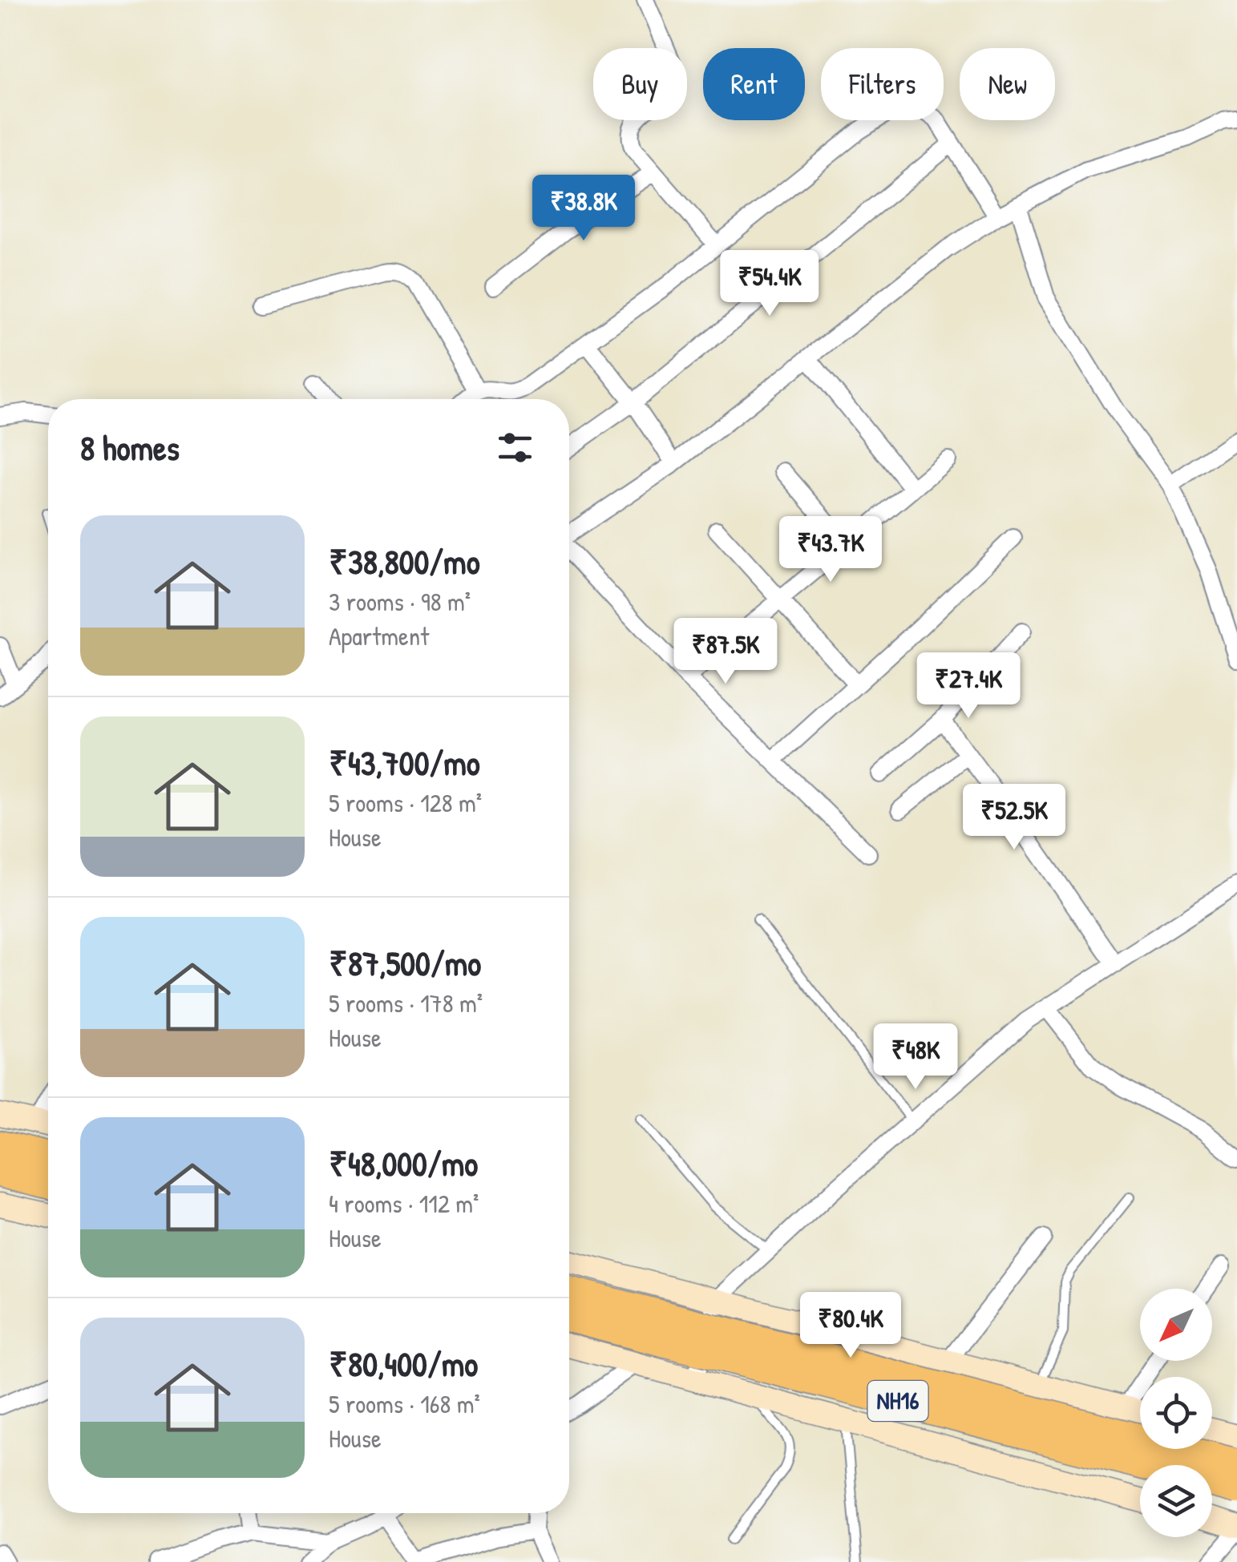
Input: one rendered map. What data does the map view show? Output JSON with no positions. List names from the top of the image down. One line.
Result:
{"streets":{"highway":["NH16"]},"north":"bottom left","page":{"chip":["Buy","Rent","Filters","New"],"price":["₹38.8K","₹54.4K","₹43.7K","₹87.5K","₹27.4K","₹52.5K","₹48K","₹80.4K"],"heading":"8 homes","list":[{"name":"₹38,800/mo","note":"3 rooms · 98 m² · Apartment"},{"name":"₹43,700/mo","note":"5 rooms · 128 m² · House"},{"name":"₹87,500/mo","note":"5 rooms · 178 m² · House"},{"name":"₹48,000/mo","note":"4 rooms · 112 m² · House"},{"name":"₹80,400/mo","note":"5 rooms · 168 m² · House"}]}}
